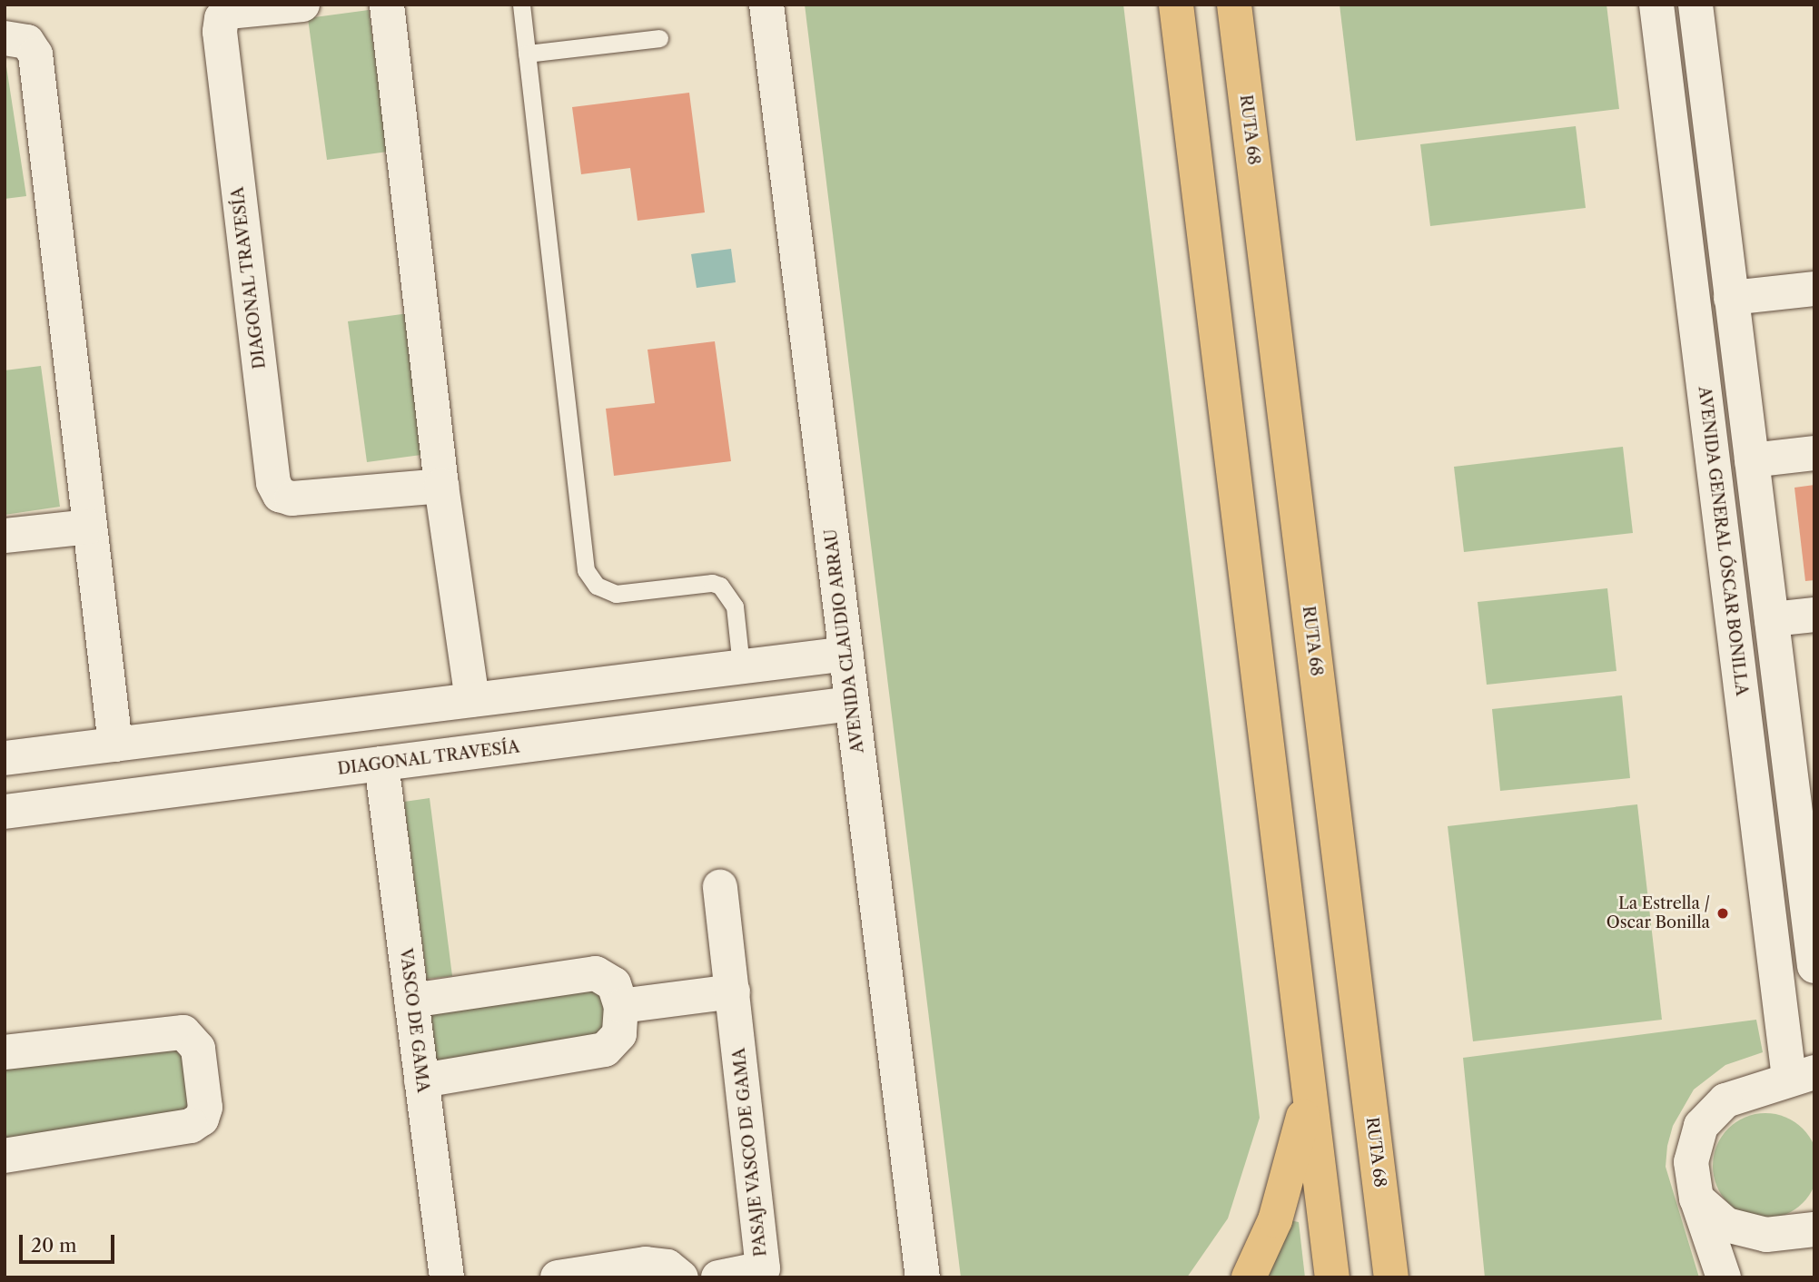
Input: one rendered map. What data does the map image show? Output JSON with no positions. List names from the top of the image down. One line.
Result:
{"streets":{"highway":["RUTA 68"],"street":["DIAGONAL TRAVESÍA","AVENIDA GENERAL ÓSCAR BONILLA","AVENIDA CLAUDIO ARRAU","VASCO DE GAMA","PASAJE VASCO DE GAMA"]},"crossings":[["DIAGONAL TRAVESÍA","AVENIDA CLAUDIO ARRAU"],["DIAGONAL TRAVESÍA","VASCO DE GAMA"]],"places":["La Estrella / Oscar Bonilla"],"scale_bar":"20 m"}
